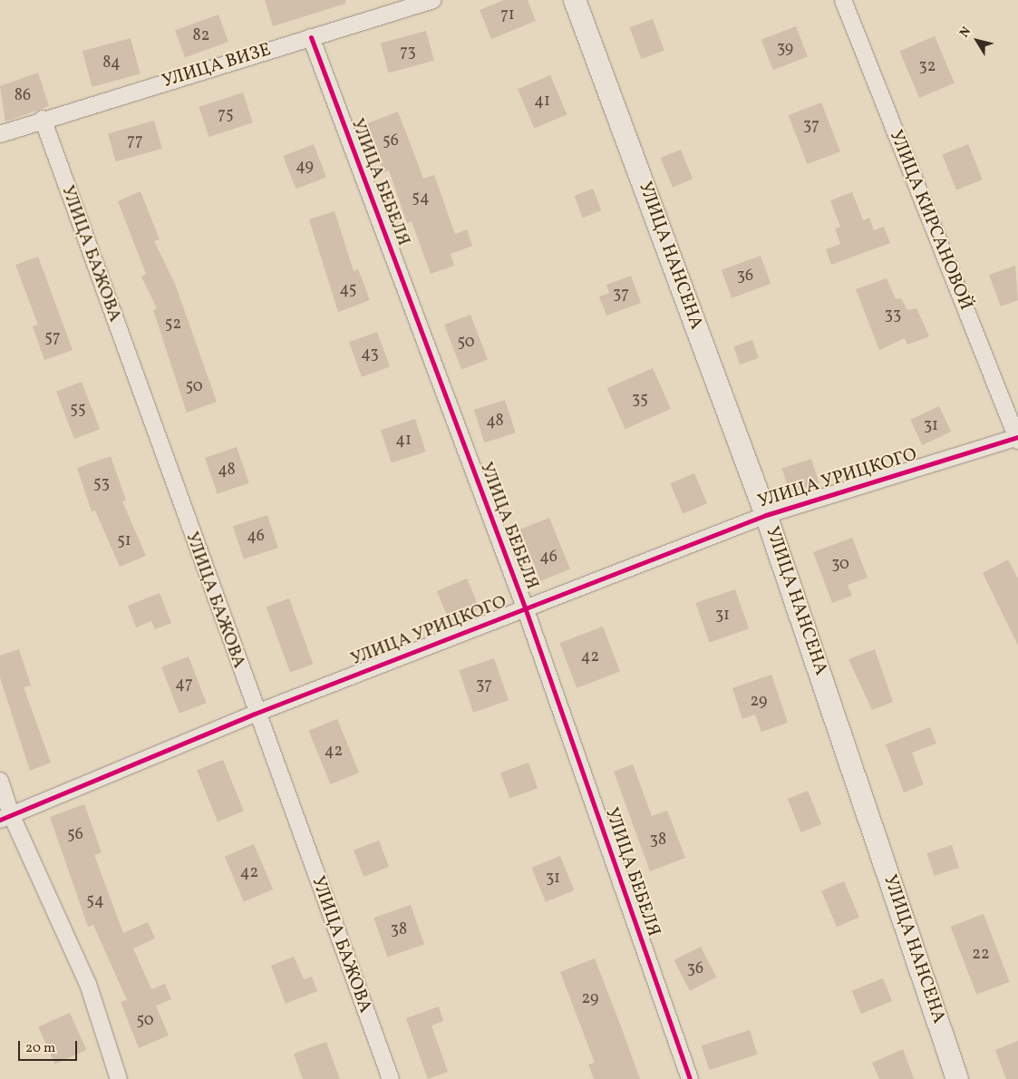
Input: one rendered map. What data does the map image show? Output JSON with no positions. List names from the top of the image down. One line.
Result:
{"streets":{"main road":["УЛИЦА НАНСЕНА"],"street":["УЛИЦА ВИЗЕ","УЛИЦА БЕБЕЛЯ","УЛИЦА КИРСАНОВОЙ","УЛИЦА БАЖОВА","УЛИЦА УРИЦКОГО"]},"crossings":[["УЛИЦА ВИЗЕ","УЛИЦА БЕБЕЛЯ"],["УЛИЦА ВИЗЕ","УЛИЦА БАЖОВА"],["УЛИЦА БЕБЕЛЯ","УЛИЦА УРИЦКОГО"],["УЛИЦА КИРСАНОВОЙ","УЛИЦА УРИЦКОГО"],["УЛИЦА БАЖОВА","УЛИЦА УРИЦКОГО"],["УЛИЦА НАНСЕНА","УЛИЦА УРИЦКОГО"]],"house_numbers":["71","82","39","73","84","32","86","41","75","37","77","56","49","54","36","45","37","33","52","57","50","43","50","35","55","48","31","41","48","53","46","51","46","30","31","42","47","37","29","42","56","38","42","31","54","38","22","36","29","50"],"scale_bar":"20 m","north":"top left"}
